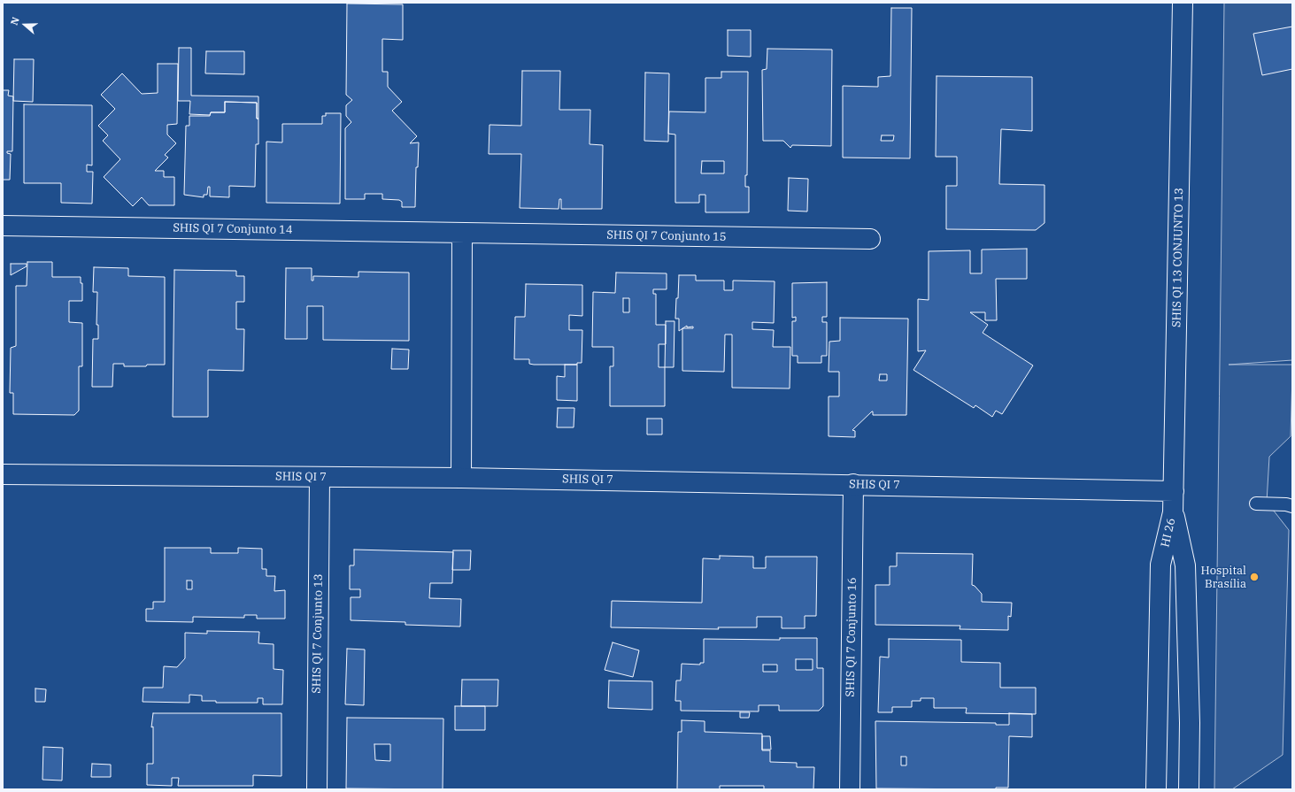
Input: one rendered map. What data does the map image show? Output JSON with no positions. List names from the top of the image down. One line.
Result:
{"streets":{"street":["SHIS QI 7 Conjunto 14","SHIS QI 7 Conjunto 15","SHIS QI 13 CONJUNTO 13","SHIS QI 7","HI 26","SHIS QI 7 Conjunto 13","SHIS QI 7 Conjunto 16"]},"crossings":[["SHIS QI 7 Conjunto 14","SHIS QI 7 Conjunto 15"],["SHIS QI 13 CONJUNTO 13","SHIS QI 7"],["SHIS QI 13 CONJUNTO 13","HI 26"],["SHIS QI 7","SHIS QI 7 Conjunto 13"],["SHIS QI 7","SHIS QI 7 Conjunto 16"]],"places":["Hospital Brasília"],"north":"left"}
